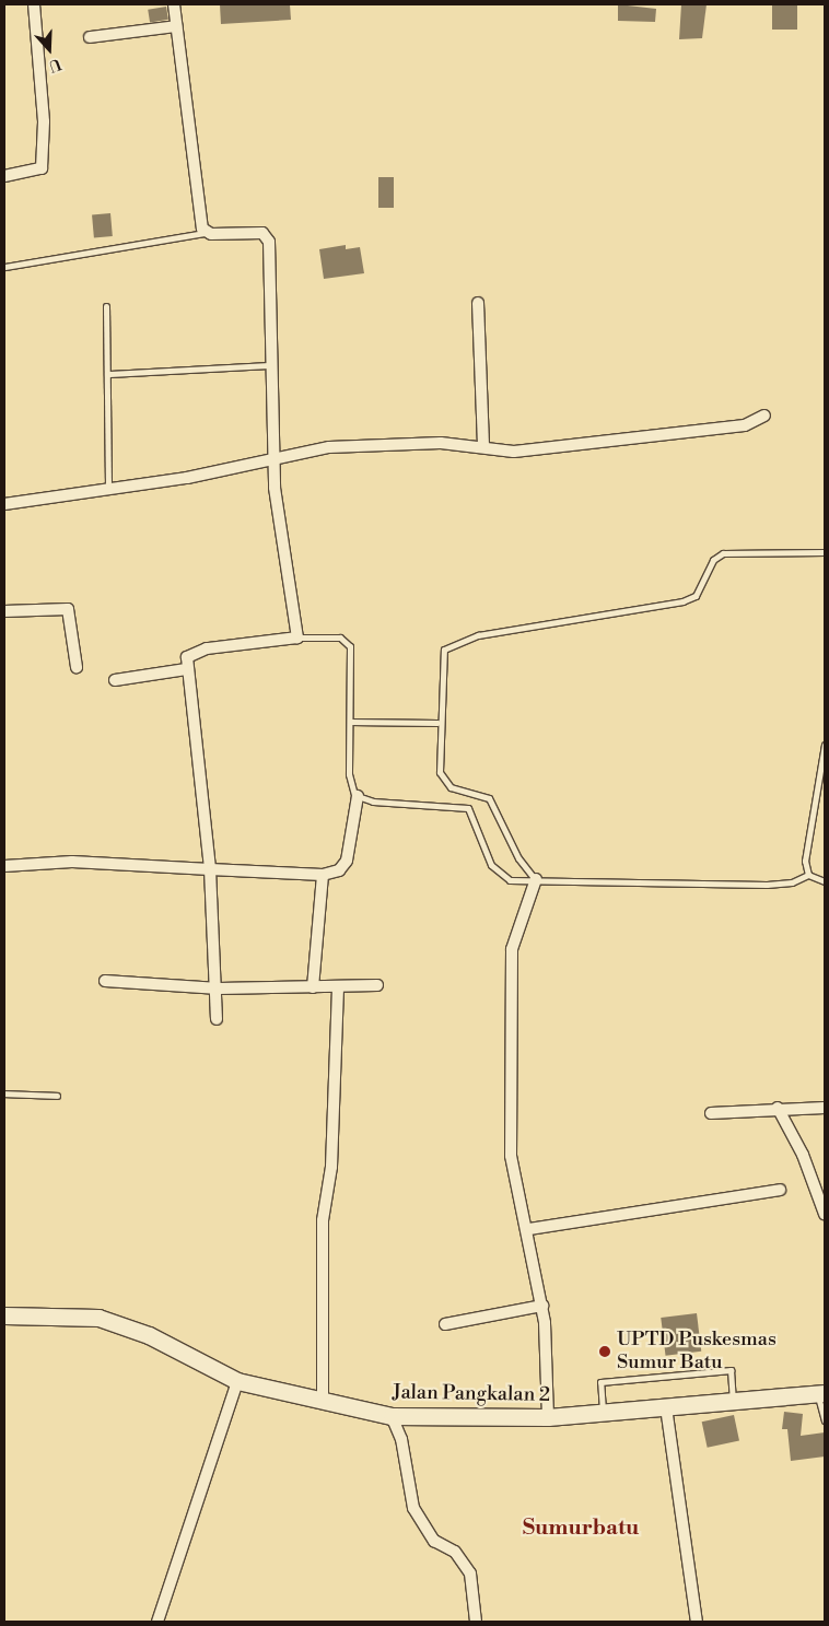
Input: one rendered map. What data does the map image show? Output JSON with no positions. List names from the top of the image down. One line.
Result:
{"streets":{"street":["Jalan Pangkalan 2"]},"districts":["Sumurbatu"],"places":["UPTD Puskesmas Sumur Batu"],"north":"bottom"}
